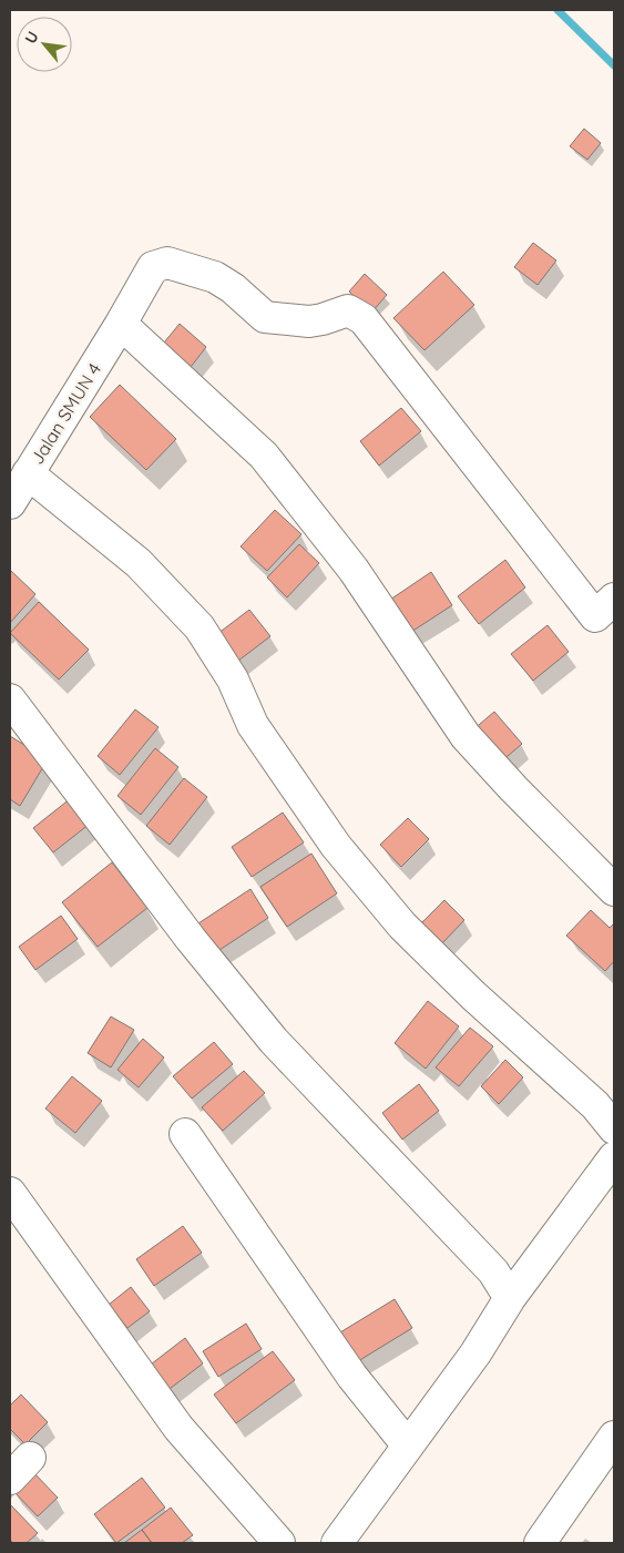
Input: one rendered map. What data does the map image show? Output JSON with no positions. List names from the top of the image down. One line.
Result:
{"streets":{"street":["Jalan SMUN 4"]},"north":"top left"}
